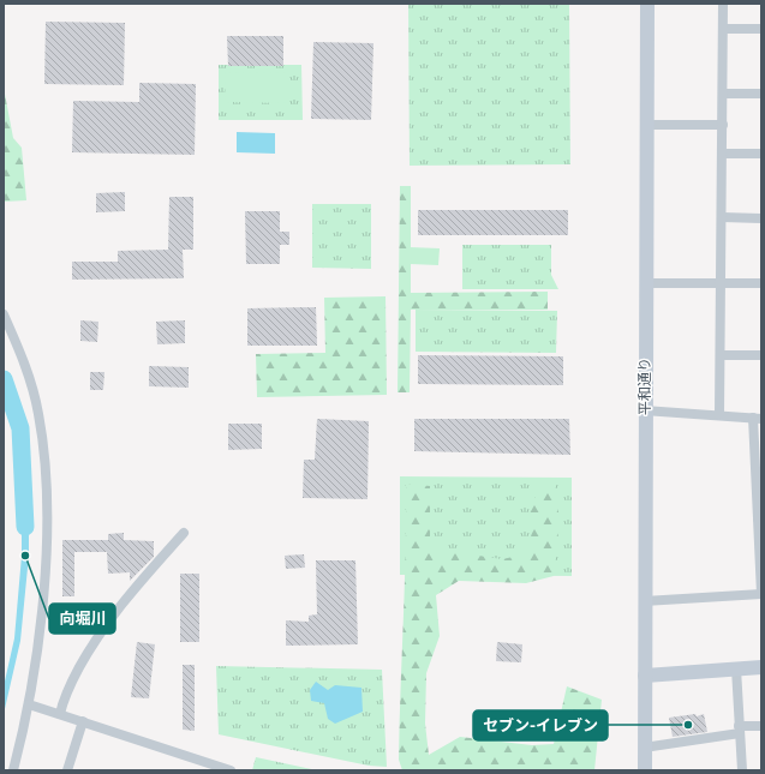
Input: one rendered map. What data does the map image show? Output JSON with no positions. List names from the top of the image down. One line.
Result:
{"streets":{"street":["平和通り"]},"places":["向堀川","セブン-イレブン"]}
